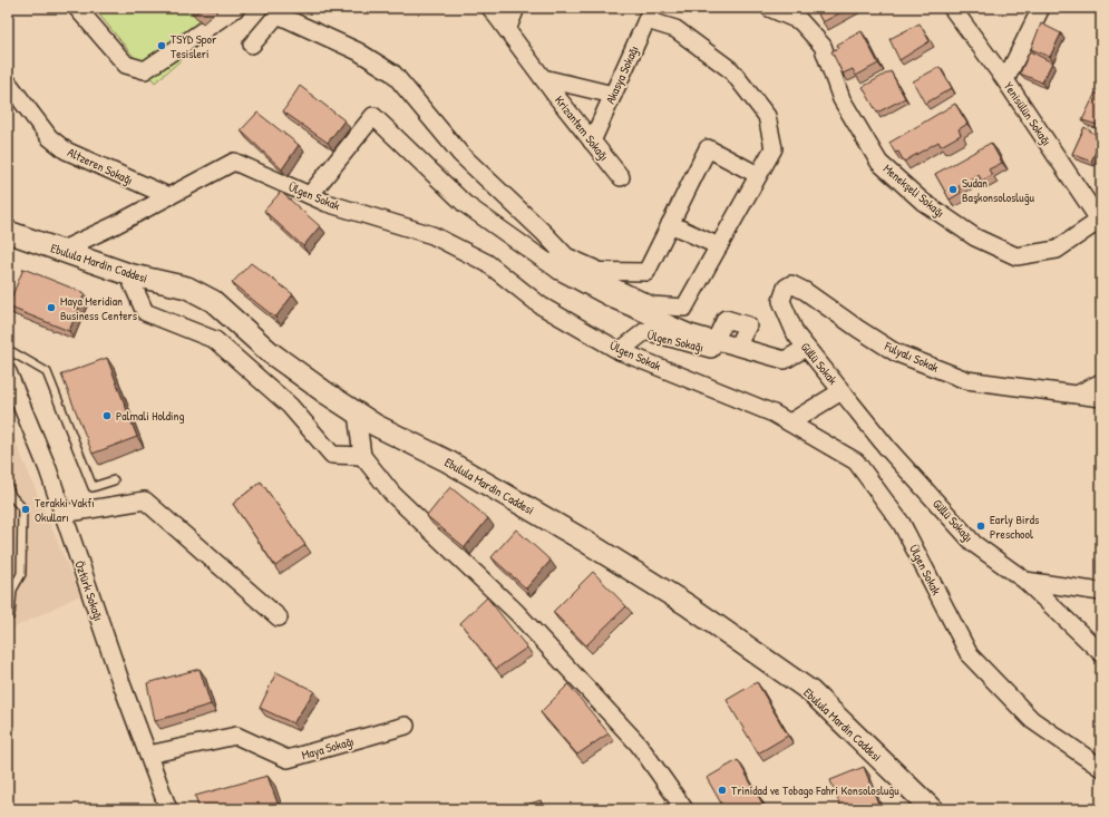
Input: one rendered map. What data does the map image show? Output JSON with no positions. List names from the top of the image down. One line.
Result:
{"streets":{"street":["Akasya Sokağı","Yenisülün Sokağı","Krizantem Sokağı","Altzeren Sokağı","Menekşeli Sokağı","Ülgen Sokak","Ebulula Mardin Caddesi","Ülgen Sokağı","Fulyalı Sokak","Güllü Sokak","Güllü Sokağı","Öztürk Sokağı","Maya Sokağı"]},"crossings":[["Akasya Sokağı","Krizantem Sokağı"],["Yenisülün Sokağı","Menekşeli Sokağı"],["Altzeren Sokağı","Ülgen Sokak"],["Ülgen Sokak","Ebulula Mardin Caddesi"],["Ülgen Sokak","Ülgen Sokağı"],["Fulyalı Sokak","Güllü Sokak"],["Güllü Sokak","Güllü Sokağı"],["Öztürk Sokağı","Maya Sokağı"]],"places":["TSYD Spor Tesisleri","Sudan Başkonsolosluğu","Maya Meridian Business Centers","Palmali Holding","Terakki Vakfı Okulları","Early Birds Preschool","Trinidad ve Tobago Fahri Konsolosluğu"]}
